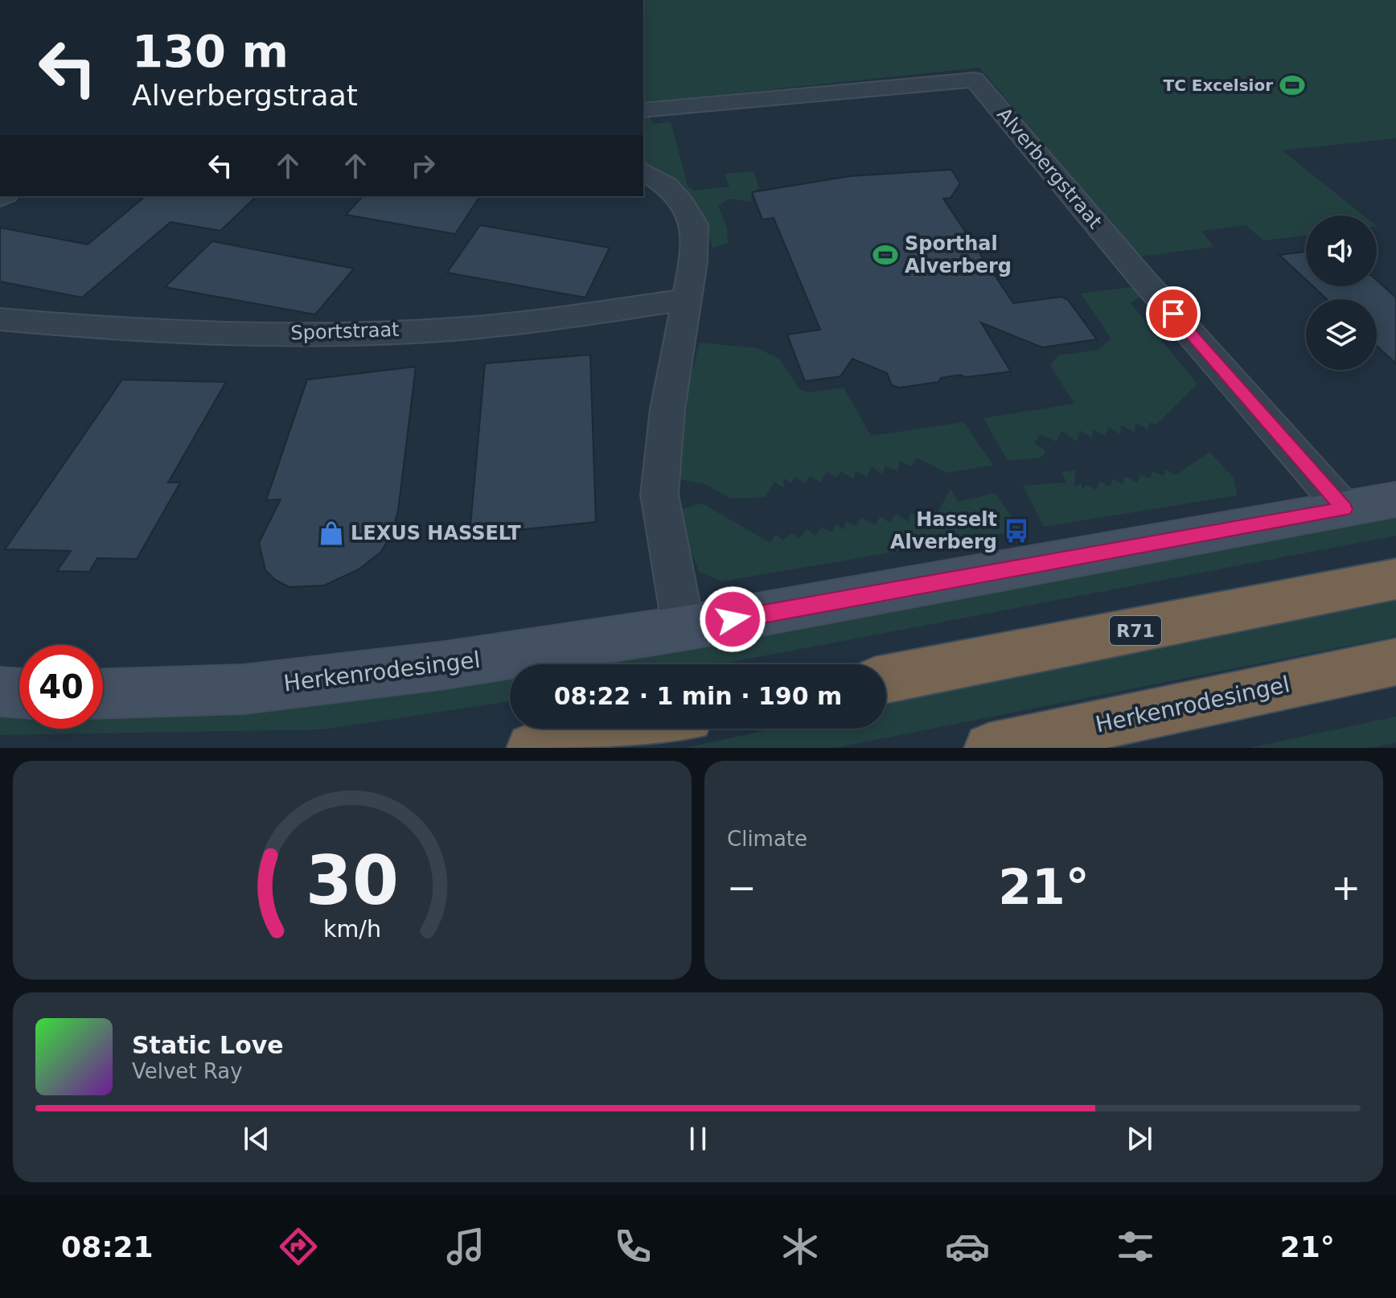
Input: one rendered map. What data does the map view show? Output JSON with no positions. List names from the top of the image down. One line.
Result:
{"streets":{"highway":["R71","Herkenrodesingel"],"street":["Alverbergstraat","Sportstraat"]},"crossings":[["Alverbergstraat","Herkenrodesingel"]],"places":{"sports":["TC Excelsior","Sporthal Alverberg"],"bus stop":["Hasselt Alverberg"],"shop":["LEXUS HASSELT"]},"page":{"turn":["130 m","Alverbergstraat"],"limit":"40","trip":"08:22 · 1 min · 190 m","tile":"Climate","heat":["−","21°","+"],"song":["Static Love","Velvet Ray"],"tabs":["08:21","21°"],"gauge":["30","km/h"]}}
